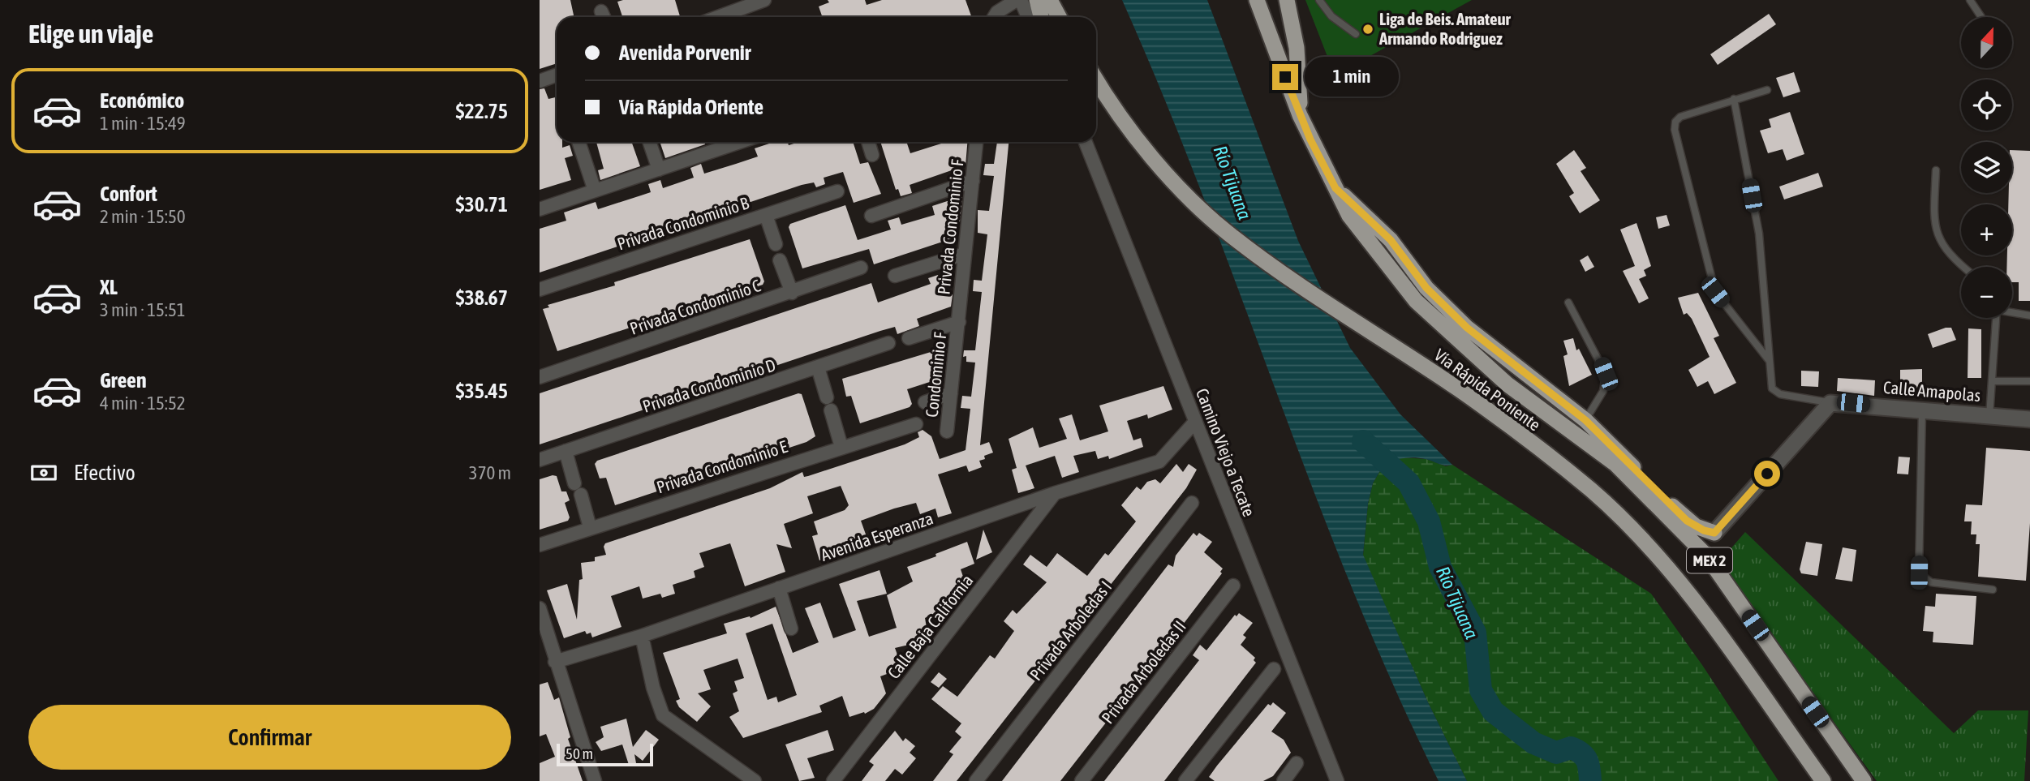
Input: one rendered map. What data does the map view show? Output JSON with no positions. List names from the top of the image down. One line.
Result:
{"streets":{"highway":["Vía Rápida Poniente","MEX 2"],"street":["Privada Condominio B","Privada Condominio F","Privada Condominio C","Condominio F","Privada Condominio D","Calle Amapolas","Camino Viejo a Tecate","Privada Condominio E","Avenida Esperanza","Calle Baja California","Privada Arboledas I","Privada Arboledas II"]},"crossings":[["Privada Condominio F","Condominio F"],["Camino Viejo a Tecate","Avenida Esperanza"],["Avenida Esperanza","Calle Baja California"]],"water":["Río Tijuana"],"places":["Liga de Beis. Amateur Armando Rodriguez"],"scale_bar":"50 m","north":"top","page":{"heading":"Elige un viaje","map_buttons":["+","−"],"banner":["Avenida Porvenir","Vía Rápida Oriente"],"bubble":"1 min","list":[{"name":"Económico","note":"1 min · 15:49","value":"$22.75"},{"name":"Confort","note":"2 min · 15:50","value":"$30.71"},{"name":"XL","note":"3 min · 15:51","value":"$38.67"},{"name":"Green","note":"4 min · 15:52","value":"$35.45"}],"pay":["Efectivo","370 m"],"buttons":"Confirmar","scale":"50 m"}}
